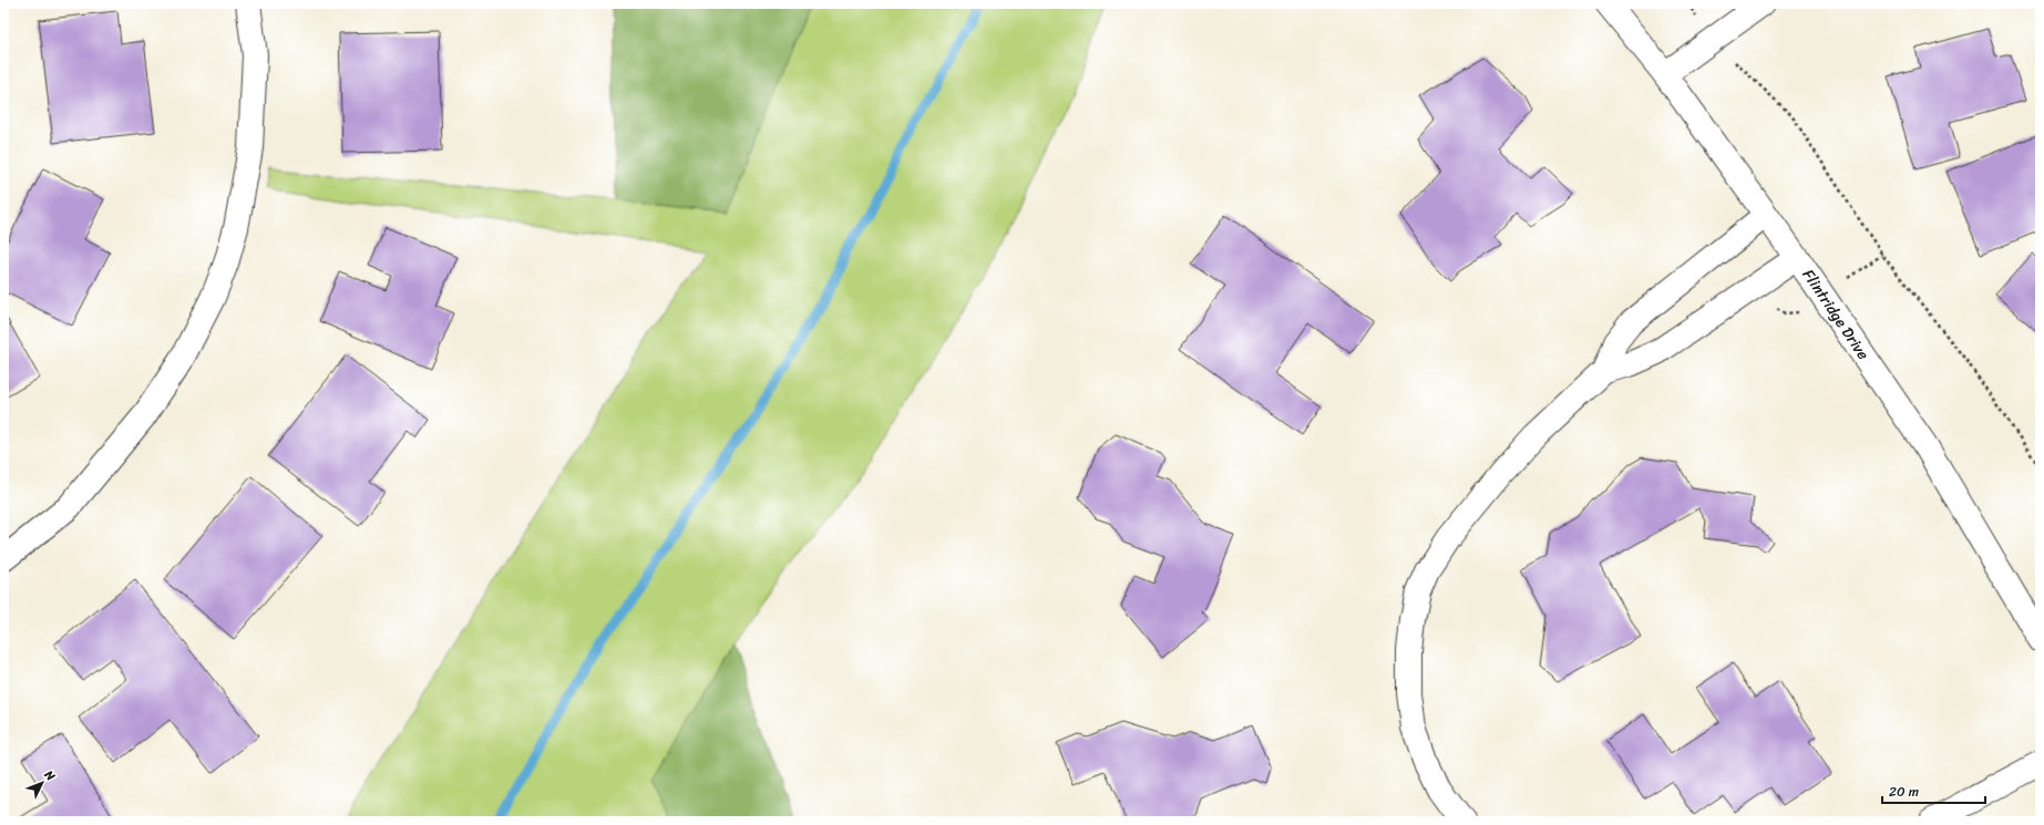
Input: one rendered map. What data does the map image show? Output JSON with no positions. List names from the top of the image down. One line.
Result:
{"streets":{"street":["Flintridge Drive"]},"scale_bar":"20 m","north":"top right"}
